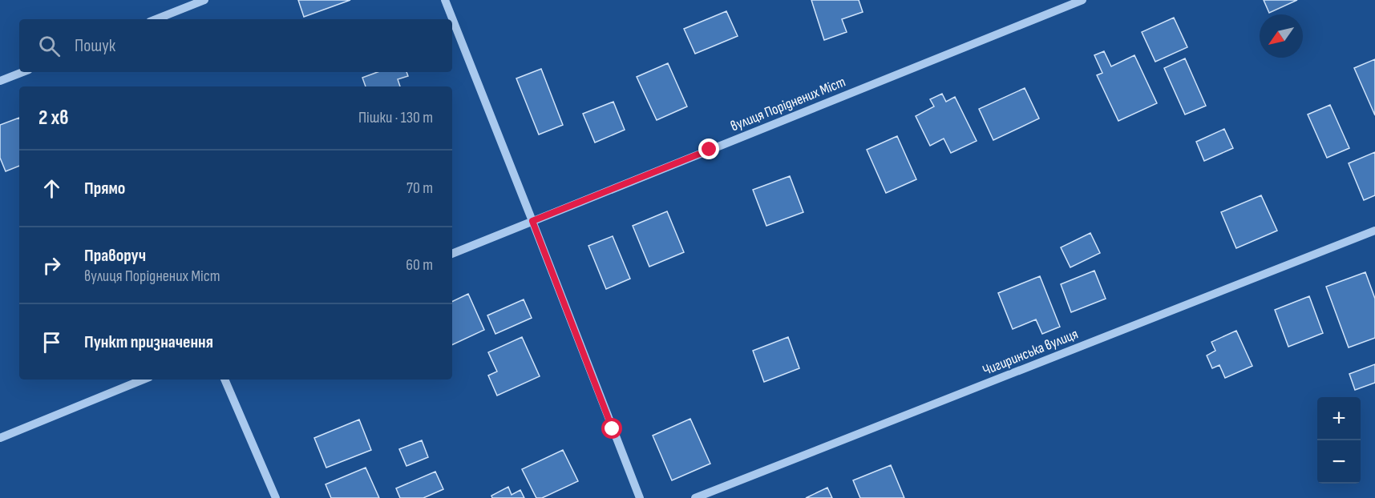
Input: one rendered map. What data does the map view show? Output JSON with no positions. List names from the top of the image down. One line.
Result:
{"streets":{"street":["вулиця Поріднених Міст","Чигиринська вулиця"]},"north":"bottom left","page":{"search":"Пошук","heading":["2 хв","Пішки · 130 m"],"list":[["Прямо","70 m"],["Праворуч","вулиця Поріднених Міст","60 m"],"Пункт призначення"],"map_buttons":["+","−"]}}
